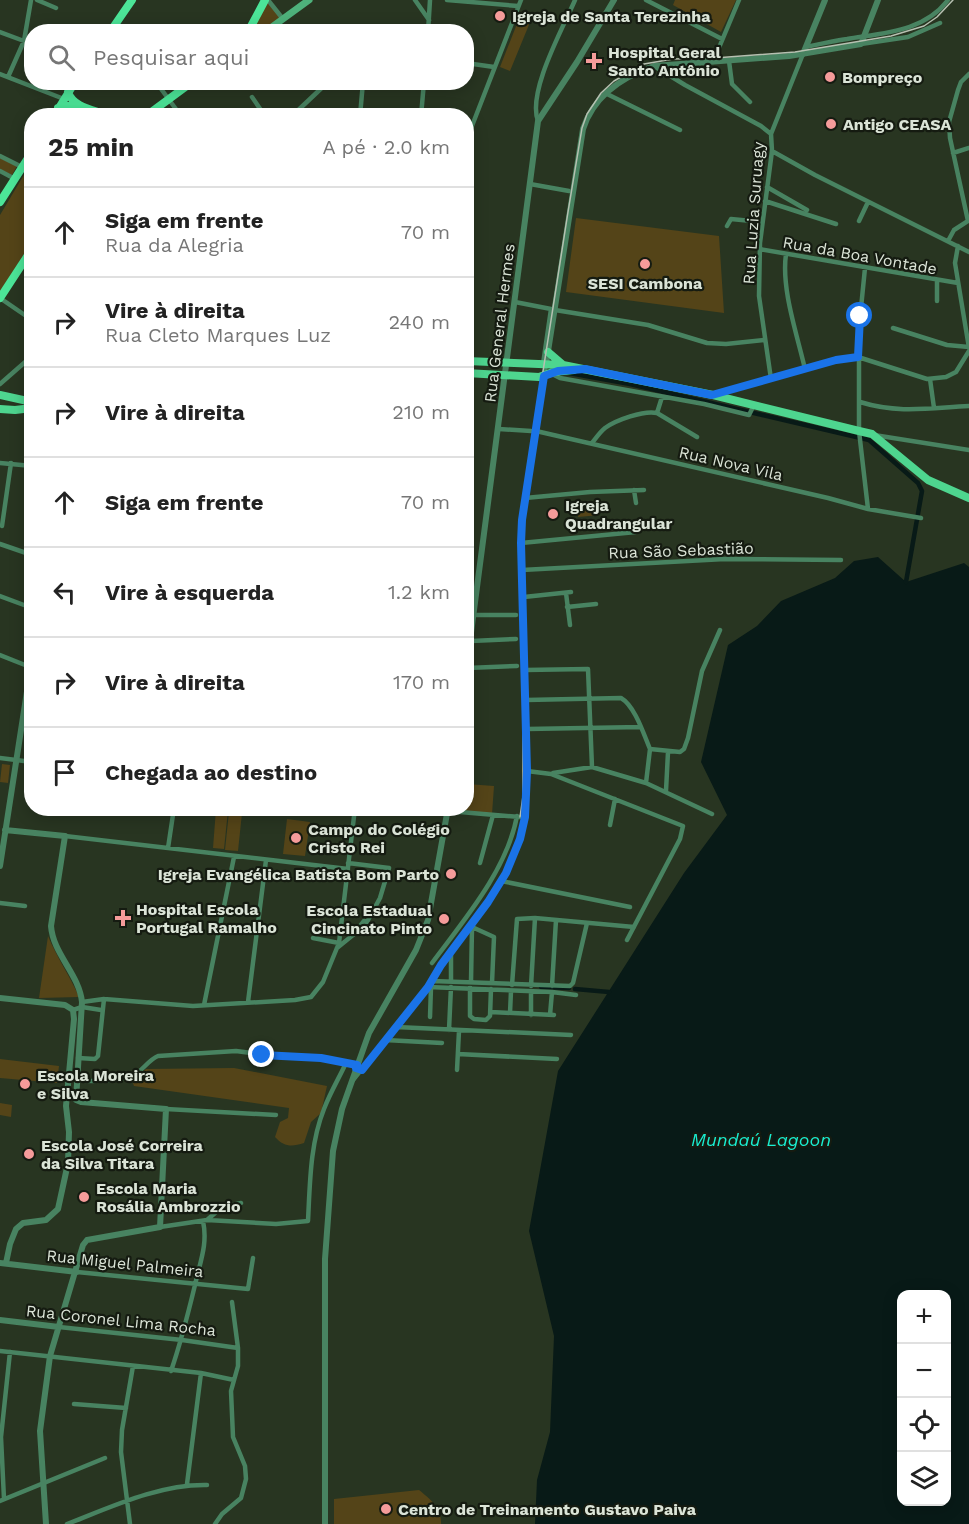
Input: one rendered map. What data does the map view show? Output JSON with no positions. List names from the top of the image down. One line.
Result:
{"streets":{"street":["Rua Luzia Suruagy","Rua da Boa Vontade","Rua General Hermes","Rua Nova Vila","Rua São Sebastião","Rua Miguel Palmeira","Rua Coronel Lima Rocha"]},"crossings":[["Rua Luzia Suruagy","Rua da Boa Vontade"],["Rua General Hermes","Rua Nova Vila"]],"water":["Mundaú Lagoon"],"places":{"other":["Igreja de Santa Terezinha","Bompreço","Antigo CEASA","SESI Cambona","Igreja Quadrangular","Campo do Colégio Cristo Rei","Igreja Evangélica Batista Bom Parto","Escola Estadual Cincinato Pinto","Escola Moreira e Silva","Escola José Correira da Silva Titara","Escola Maria Rosália Ambrozzio","Centro de Treinamento Gustavo Paiva"],"health":["Hospital Geral Santo Antônio","Hospital Escola Portugal Ramalho"]},"page":{"search":"Pesquisar aqui","heading":["25 min","A pé · 2.0 km"],"list":[["Siga em frente","Rua da Alegria","70 m"],["Vire à direita","Rua Cleto Marques Luz","240 m"],["Vire à direita","210 m"],["Siga em frente","70 m"],["Vire à esquerda","1.2 km"],["Vire à direita","170 m"],"Chegada ao destino"],"map_buttons":["+","−"]}}
